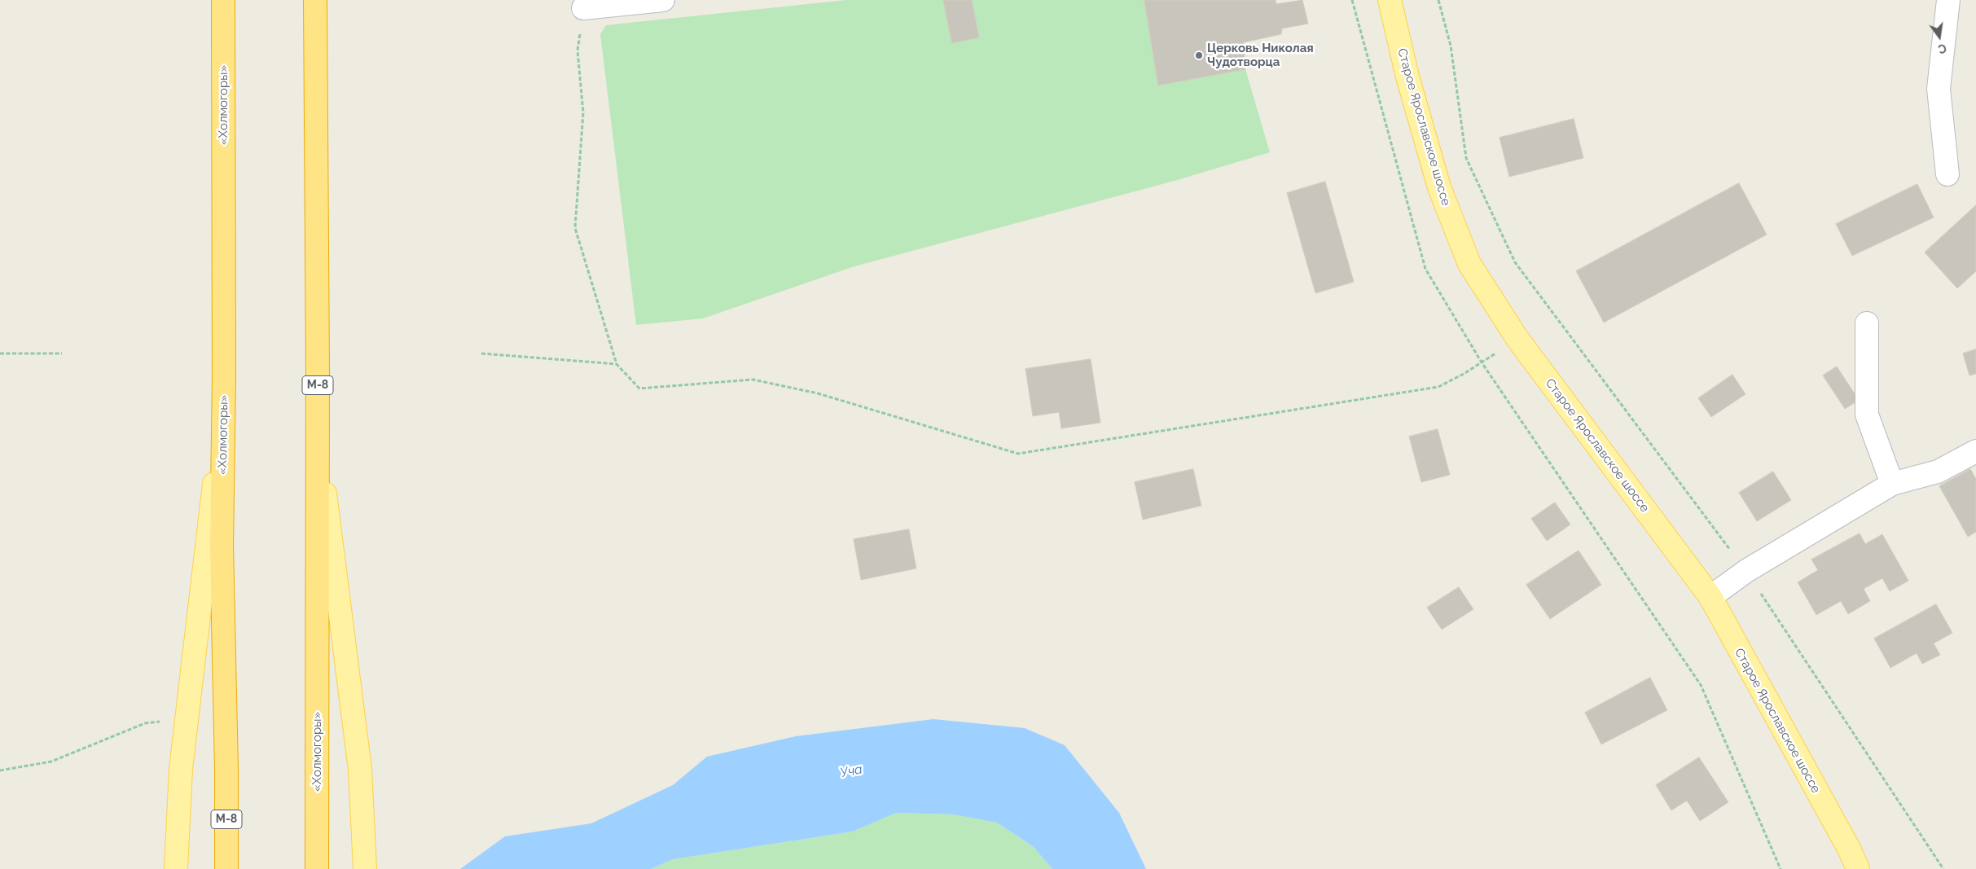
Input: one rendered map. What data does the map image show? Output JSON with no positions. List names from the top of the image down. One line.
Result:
{"streets":{"highway":["«Холмогоры»","М-8"],"main road":["Старое Ярославское шоссе"]},"water":["Уча"],"places":["Церковь Николая Чудотворца"],"north":"bottom"}
